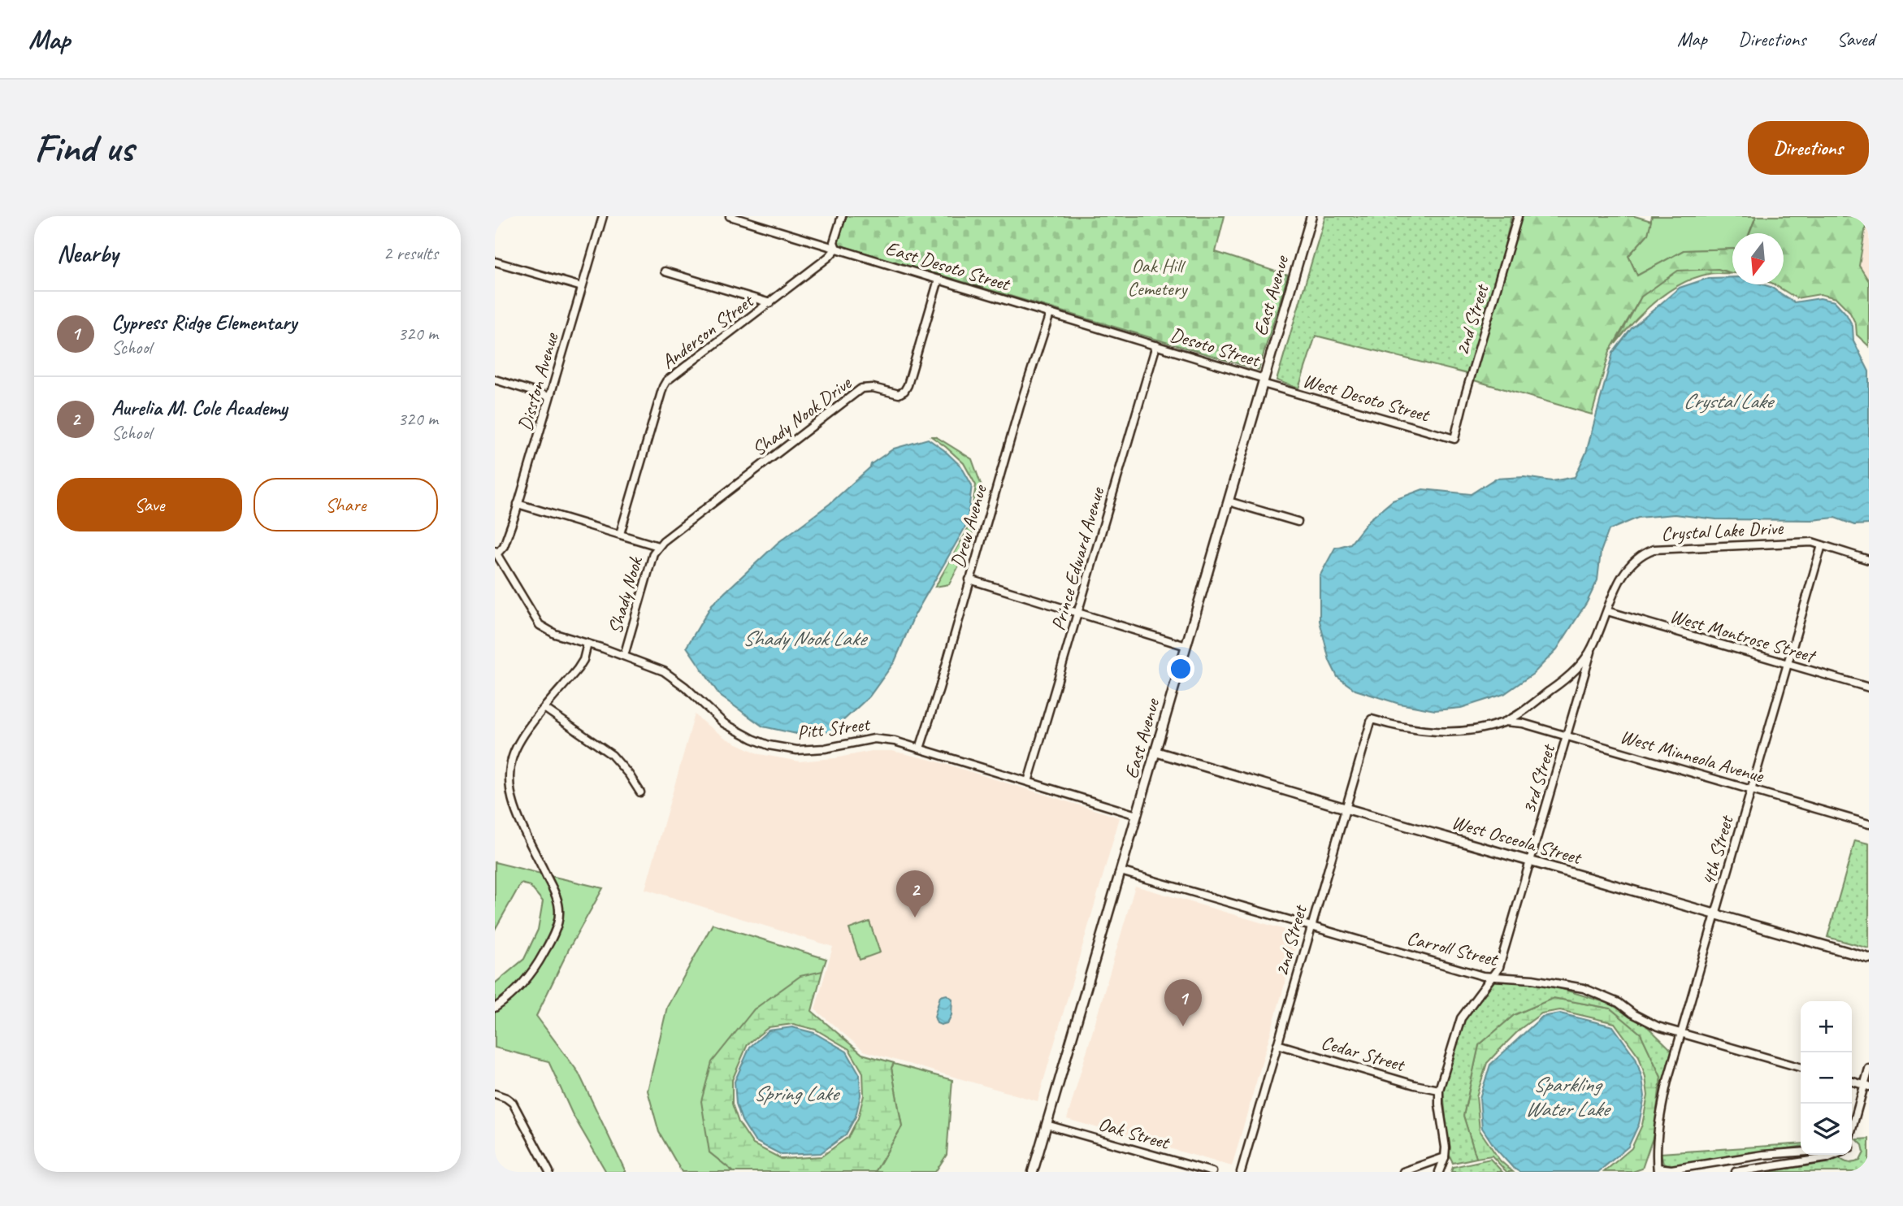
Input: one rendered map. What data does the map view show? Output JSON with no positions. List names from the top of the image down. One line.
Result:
{"streets":{"street":["East Desoto Street","East Avenue","2nd Street","Anderson Street","Desoto Street","Disston Avenue","West Desoto Street","Shady Nook Drive","Drew Avenue","Crystal Lake Drive","Prince Edward Avenue","Shady Nook","West Montrose Street","Pitt Street","West Minneola Avenue","3rd Street","West Osceola Street","4th Street","Carroll Street","Cedar Street","Oak Street"]},"crossings":[["East Desoto Street","Anderson Street"],["East Desoto Street","Desoto Street"],["East Desoto Street","Shady Nook Drive"],["East Desoto Street","Drew Avenue"],["East Desoto Street","Prince Edward Avenue"],["East Avenue","Desoto Street"],["East Avenue","West Desoto Street"],["East Avenue","Pitt Street"],["East Avenue","West Osceola Street"],["East Avenue","Carroll Street"],["East Avenue","Oak Street"],["2nd Street","West Desoto Street"],["2nd Street","Crystal Lake Drive"],["2nd Street","West Osceola Street"],["2nd Street","Carroll Street"],["2nd Street","Cedar Street"],["Desoto Street","West Desoto Street"],["Desoto Street","Prince Edward Avenue"],["Disston Avenue","Pitt Street"],["Shady Nook Drive","Shady Nook"],["Drew Avenue","Pitt Street"],["Crystal Lake Drive","West Montrose Street"],["Crystal Lake Drive","West Minneola Avenue"],["Crystal Lake Drive","3rd Street"],["Crystal Lake Drive","4th Street"],["Prince Edward Avenue","Pitt Street"],["Shady Nook","Pitt Street"],["West Montrose Street","4th Street"],["West Minneola Avenue","3rd Street"],["West Minneola Avenue","4th Street"],["3rd Street","West Osceola Street"],["3rd Street","Carroll Street"],["3rd Street","Cedar Street"],["West Osceola Street","4th Street"],["4th Street","Carroll Street"]],"water":["Crystal Lake","Shady Nook Lake","Sparkling Water Lake","Spring Lake"],"parks":["Oak Hill Cemetery"],"north":"bottom","page":{"header":"Map","nav":["Map","Directions","Saved"],"buttons":["Directions",["Save","Share"]],"title":"Find us","heading":["Nearby","2 results"],"list":[{"mark":"1","name":"Cypress Ridge Elementary","note":"School","value":"320 m"},{"mark":"2","name":"Aurelia M. Cole Academy","note":"School","value":"320 m"}],"pins":["2","1"],"map_buttons":["+","−"]}}
